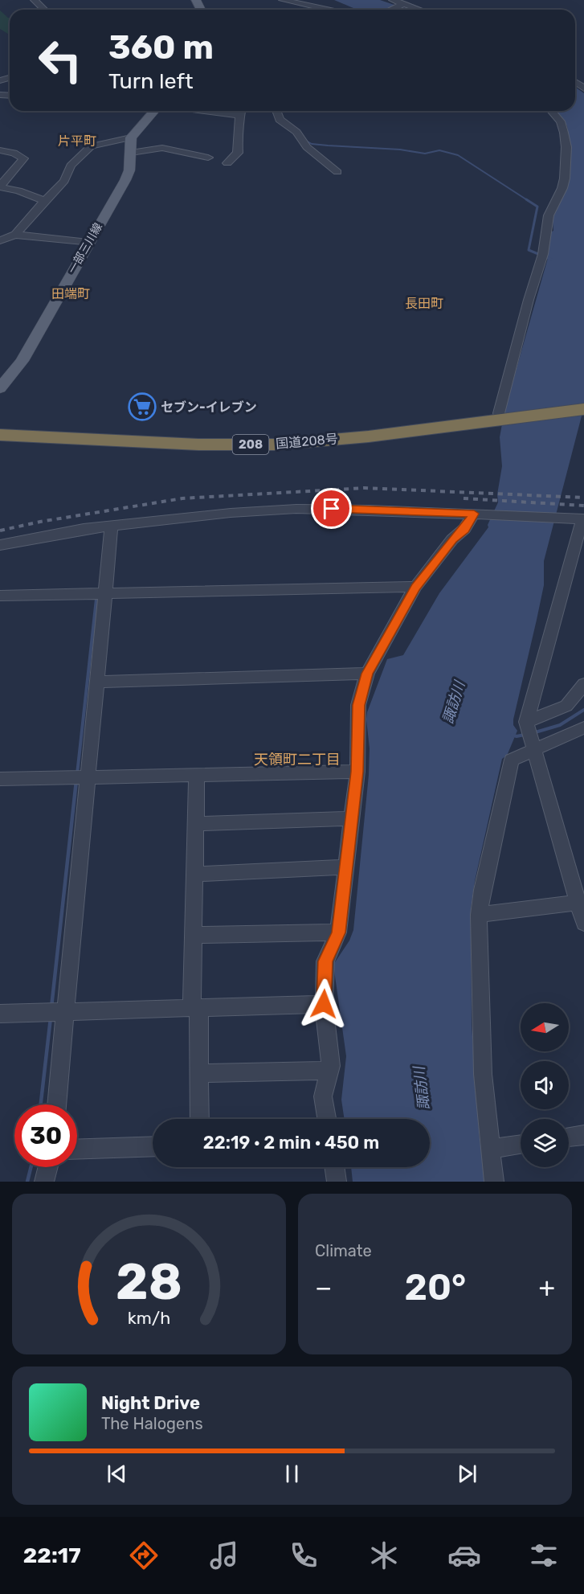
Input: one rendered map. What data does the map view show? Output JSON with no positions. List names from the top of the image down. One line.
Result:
{"streets":{"highway":["国道208号","208"],"main road":["一部三川線"]},"districts":["片平町","田端町","長田町","天領町二丁目"],"water":["諏訪川"],"places":{"supermarket":["セブン-イレブン"]},"north":"left","page":{"turn":["360 m","Turn left"],"limit":"30","trip":"22:19 · 2 min · 450 m","tile":"Climate","heat":["−","20°","+"],"song":["Night Drive","The Halogens"],"tabs":"22:17","gauge":["28","km/h"]}}
